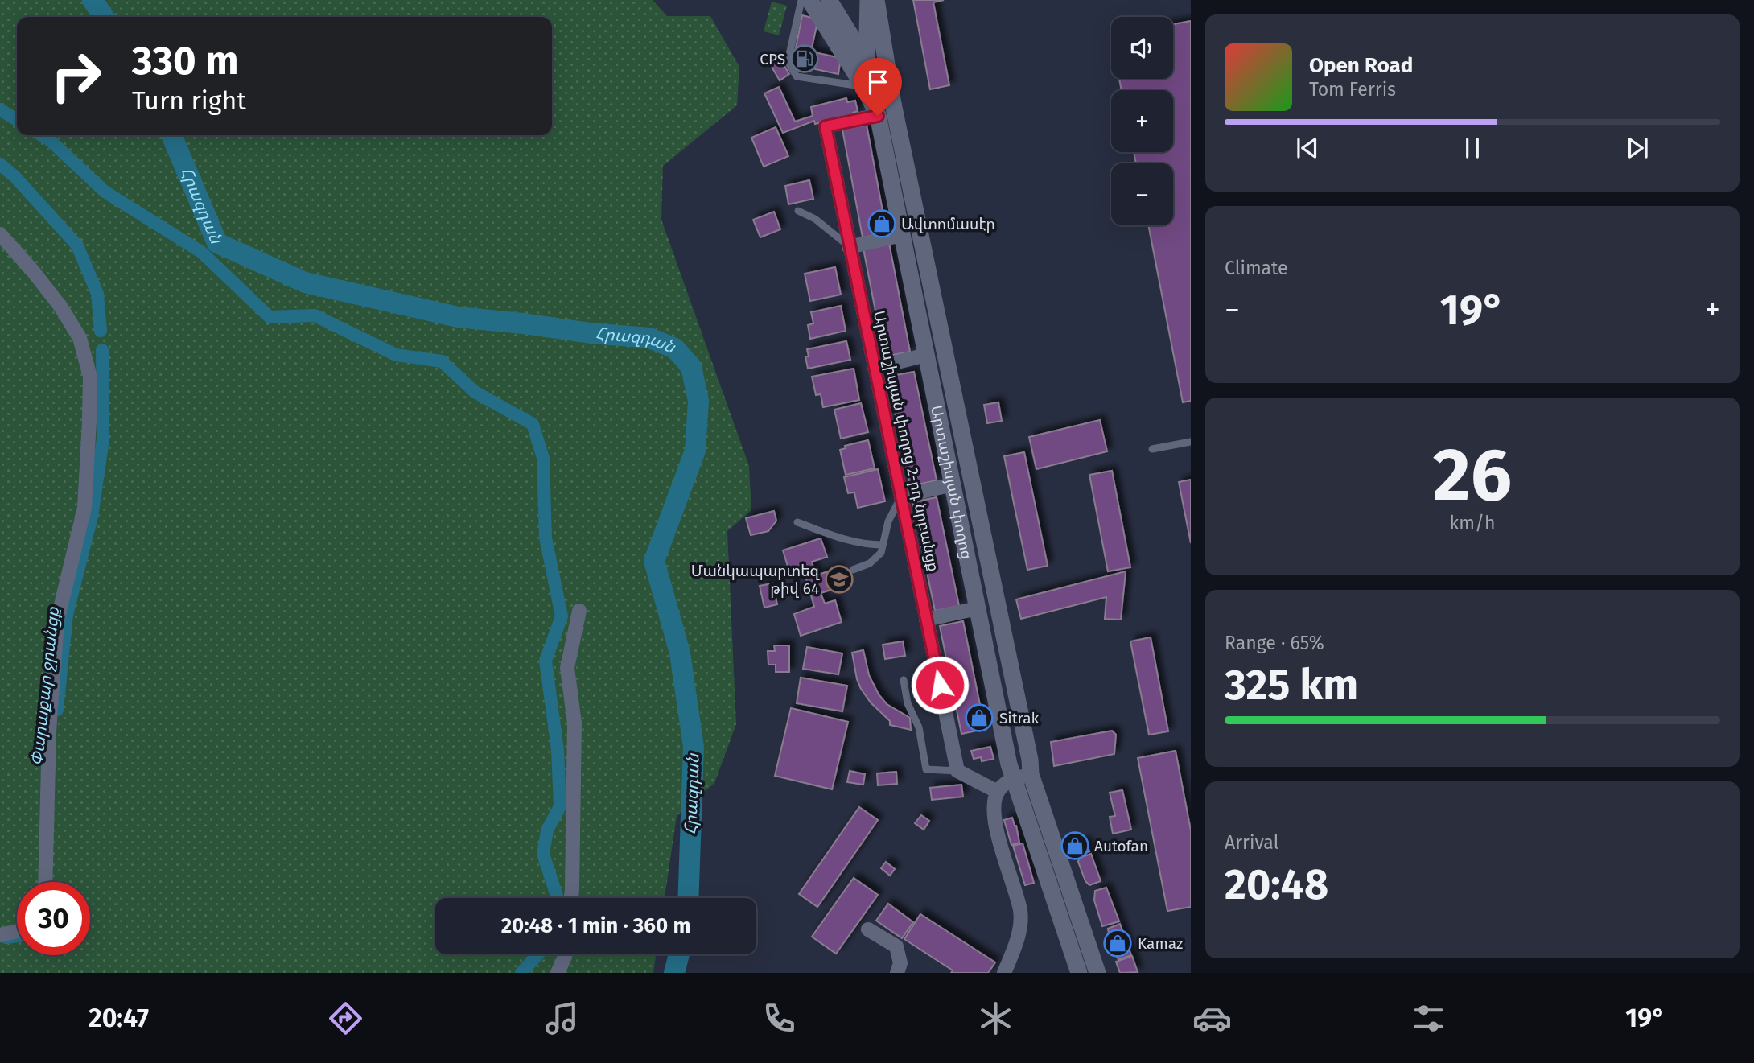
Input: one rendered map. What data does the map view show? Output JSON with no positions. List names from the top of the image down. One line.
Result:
{"streets":{"main road":["Արտաշիսյան փողոց"],"street":["Արտաշիսյան փողոց 2-րդ նրբանցք"]},"crossings":[["Արտաշիսյան փողոց 2-րդ նրբանցք","Արտաշիսյան փողոց"]],"water":["Հրազդան","Փարաքար ջրանցք"],"places":{"fuel station":["CPS"],"shop":["Ավտոմասէր","Sitrak","Autofan","Kamaz"],"school or university":["Մանկապարտեզ թիվ 64"]},"page":{"map_buttons":["+","−"],"turn":["330 m","Turn right"],"song":["Open Road","Tom Ferris"],"tile":["Climate",["26","km/h"],["Range · 65%","325 km"],["Arrival","20:48"]],"heat":["−","19°","+"],"limit":"30","trip":"20:48 · 1 min · 360 m","tabs":["20:47","19°"]}}
